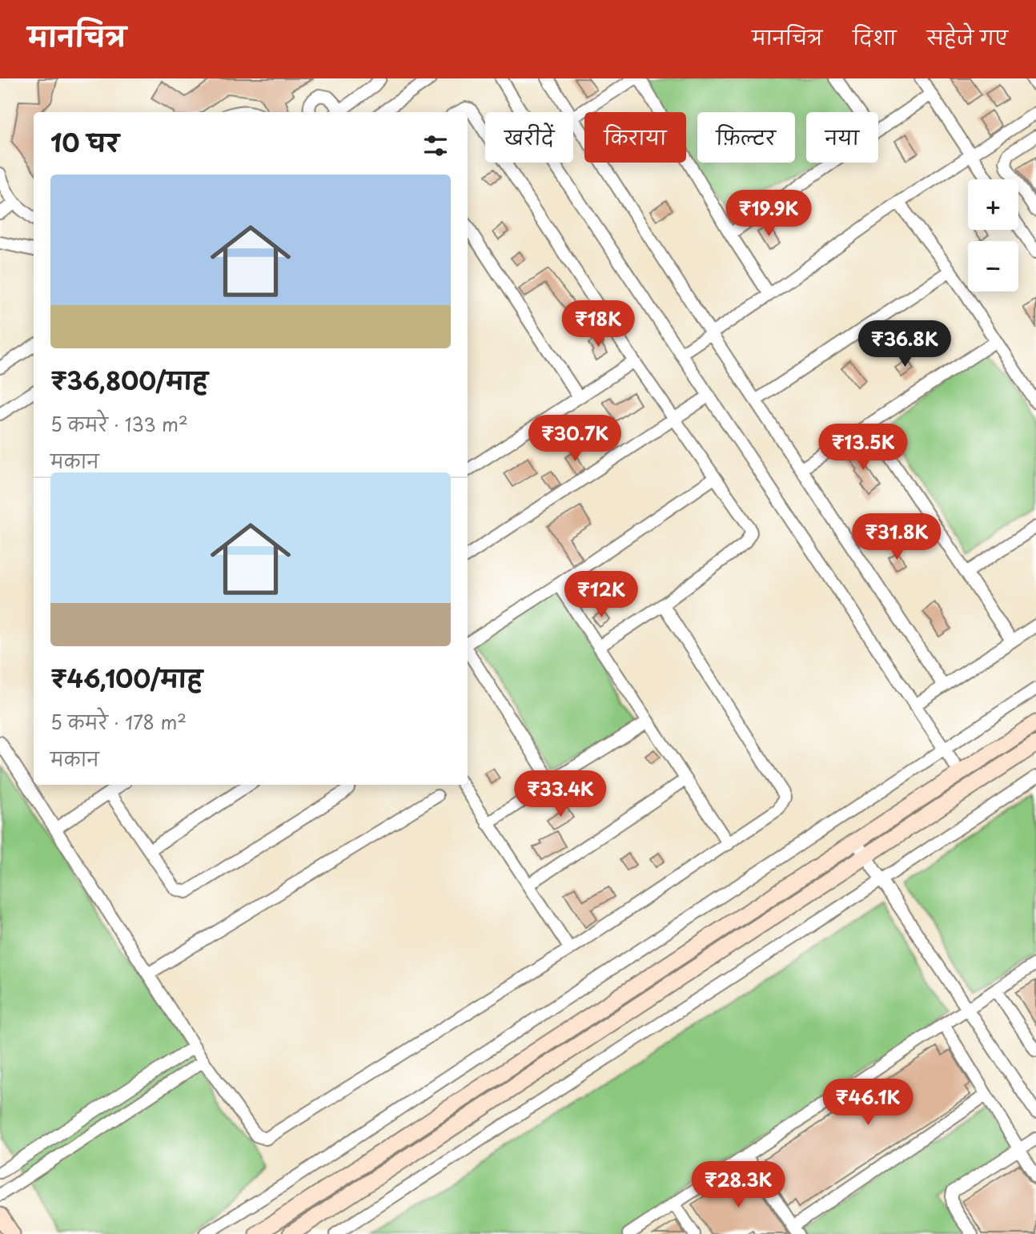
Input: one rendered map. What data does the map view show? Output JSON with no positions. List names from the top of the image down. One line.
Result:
{"page":{"header":"मानचित्र","nav":["मानचित्र","दिशा","सहेजे गए"],"chip":["खरीदें","किराया","फ़िल्टर","नया"],"heading":"10 घर","map_buttons":["+","−"],"list":[{"name":"₹36,800/माह","note":"5 कमरे · 133 m² · मकान"},{"name":"₹46,100/माह","note":"5 कमरे · 178 m² · मकान"}],"price":["₹19.9K","₹18K","₹36.8K","₹30.7K","₹13.5K","₹31.8K","₹12K","₹33.4K","₹46.1K","₹28.3K"]}}
